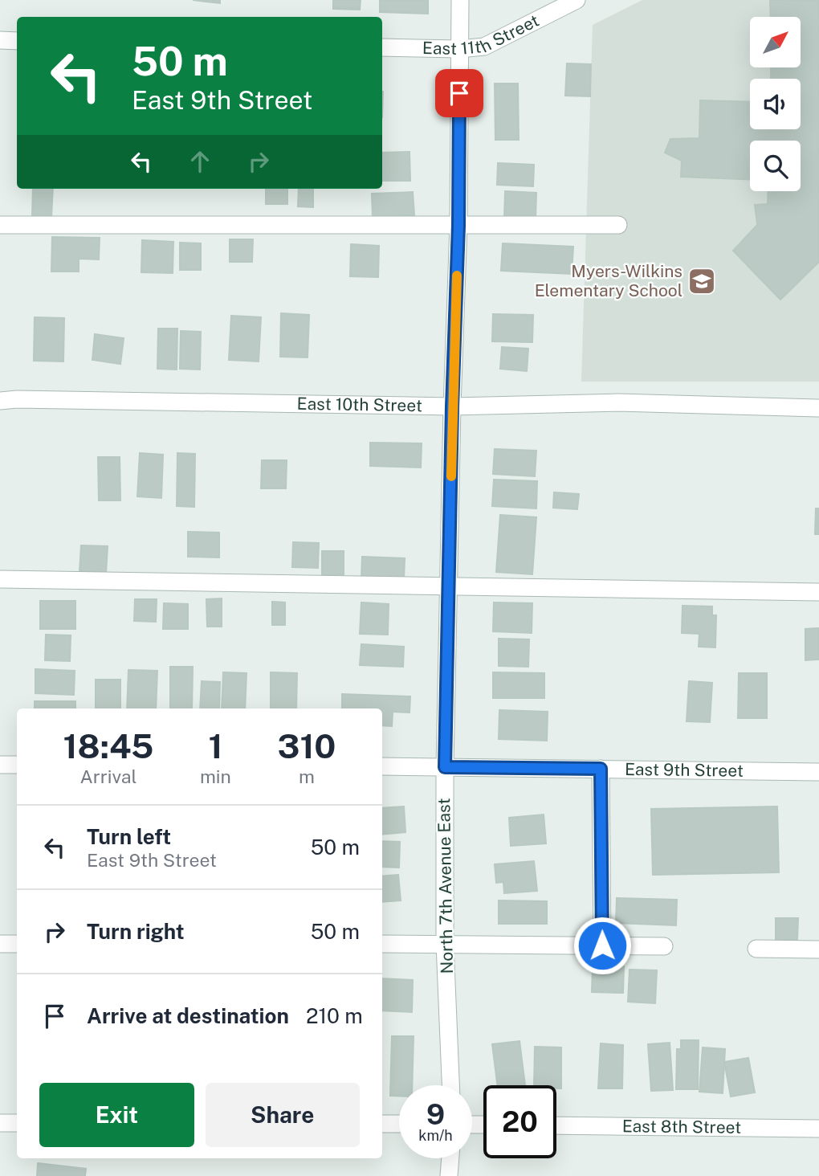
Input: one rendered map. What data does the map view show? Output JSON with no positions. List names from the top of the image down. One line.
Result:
{"streets":{"street":["East 11th Street","East 10th Street","East 9th Street","North 7th Avenue East","East 8th Street"]},"crossings":[["East 11th Street","North 7th Avenue East"],["East 10th Street","North 7th Avenue East"],["East 9th Street","North 7th Avenue East"]],"places":{"school or university":["Myers-Wilkins Elementary School"]},"north":"top right","page":{"turn":["50 m","East 9th Street"],"eta":["18:45","Arrival","1","min","310","m"],"list":[{"name":"Turn left","note":"East 9th Street","value":"50 m"},{"name":"Turn right","value":"50 m"},{"name":"Arrive at destination","value":"210 m"}],"buttons":["Exit","Share"],"speed":"9 km/h","limit":"20"}}
